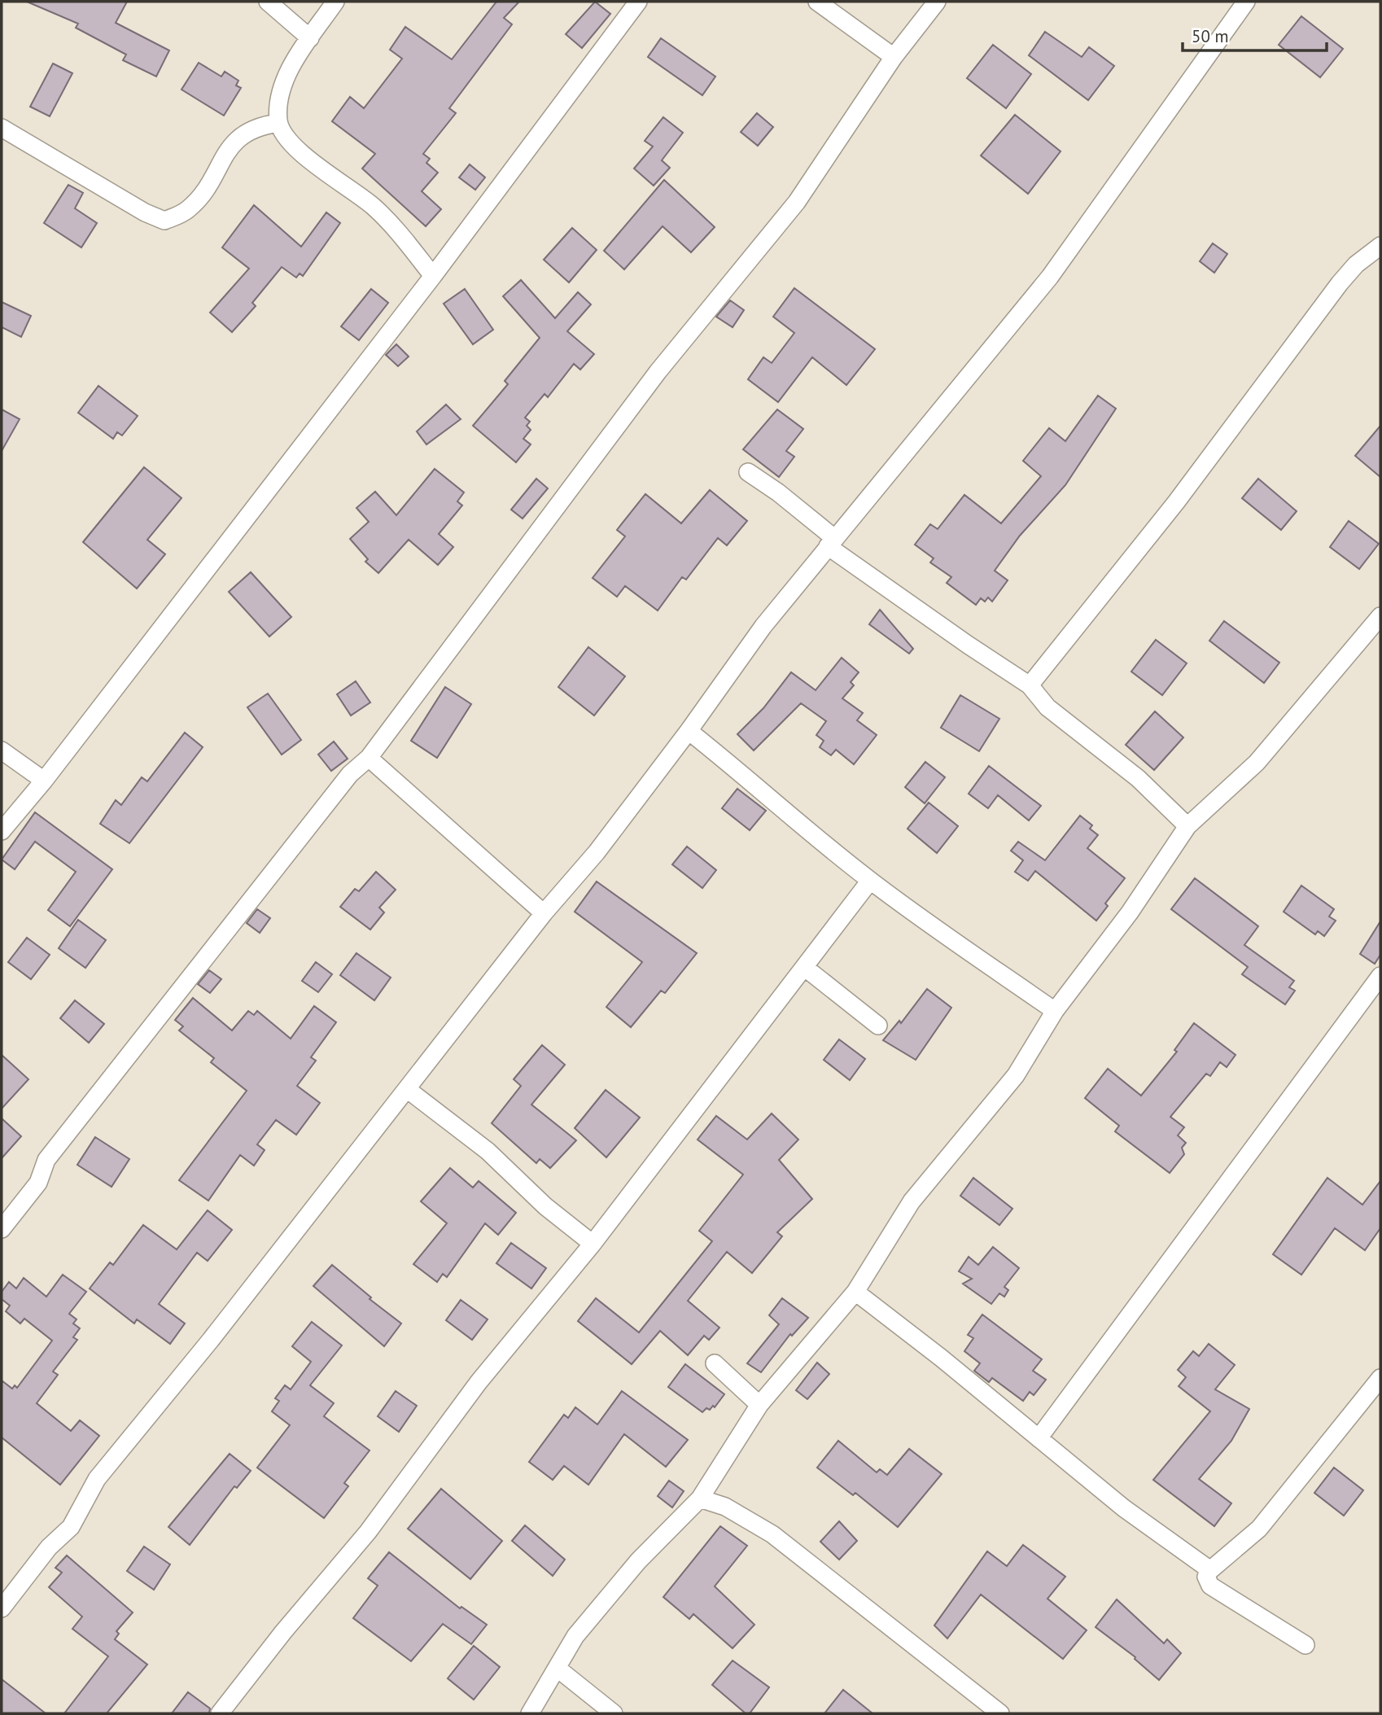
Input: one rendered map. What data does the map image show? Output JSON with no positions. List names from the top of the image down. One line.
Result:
{"scale_bar":"50 m"}
